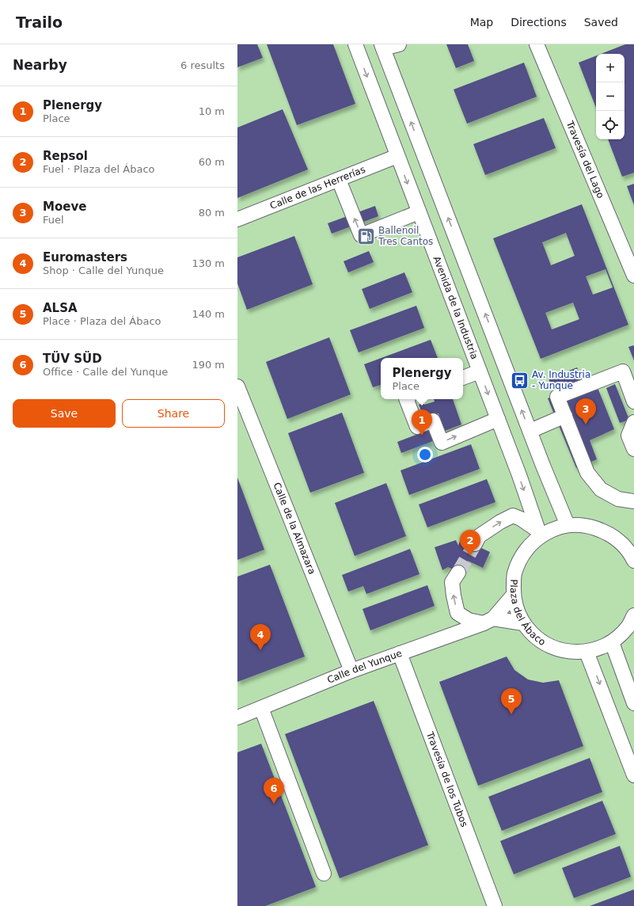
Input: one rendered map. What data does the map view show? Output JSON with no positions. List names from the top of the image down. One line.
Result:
{"streets":{"street":["Travesía del Lago","Calle de las Herrerías","Avenida de la Industria","Calle de la Almazara","Plaza del Ábaco","Calle del Yunque","Travesía de los Tubos"]},"crossings":[["Calle de las Herrerías","Avenida de la Industria"],["Avenida de la Industria","Plaza del Ábaco"],["Calle de la Almazara","Calle del Yunque"],["Plaza del Ábaco","Calle del Yunque"],["Calle del Yunque","Travesía de los Tubos"]],"places":{"fuel station":["Ballenoil Tres Cantos"],"bus stop":["Av. Industria - Yunque"]},"page":{"header":"Trailo","nav":["Map","Directions","Saved"],"heading":["Nearby","6 results"],"map_buttons":["+","−"],"list":[{"mark":"1","name":"Plenergy","note":"Place","value":"10 m"},{"mark":"2","name":"Repsol","note":"Fuel · Plaza del Ábaco","value":"60 m"},{"mark":"3","name":"Moeve","note":"Fuel","value":"80 m"},{"mark":"4","name":"Euromasters","note":"Shop · Calle del Yunque","value":"130 m"},{"mark":"5","name":"ALSA","note":"Place · Plaza del Ábaco","value":"140 m"},{"mark":"6","name":"TÜV SÜD","note":"Office · Calle del Yunque","value":"190 m"}],"popup":["Plenergy","Place"],"buttons":["Save","Share"],"pins":["3","1","2","4","5","6"]}}
